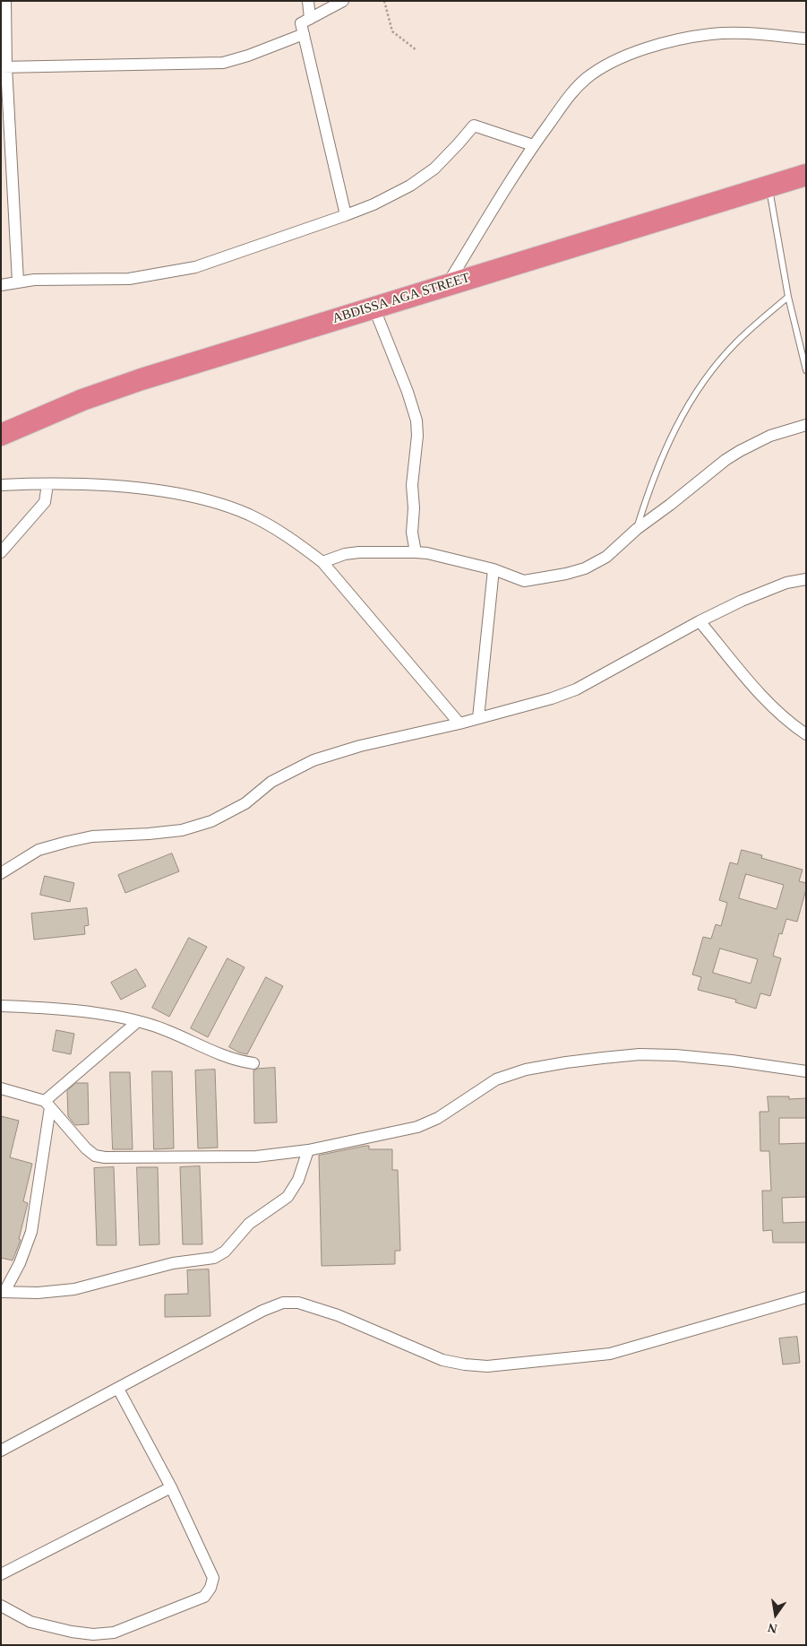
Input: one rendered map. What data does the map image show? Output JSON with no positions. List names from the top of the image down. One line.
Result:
{"streets":{"highway":["ABDISSA AGA STREET"]},"north":"bottom"}
